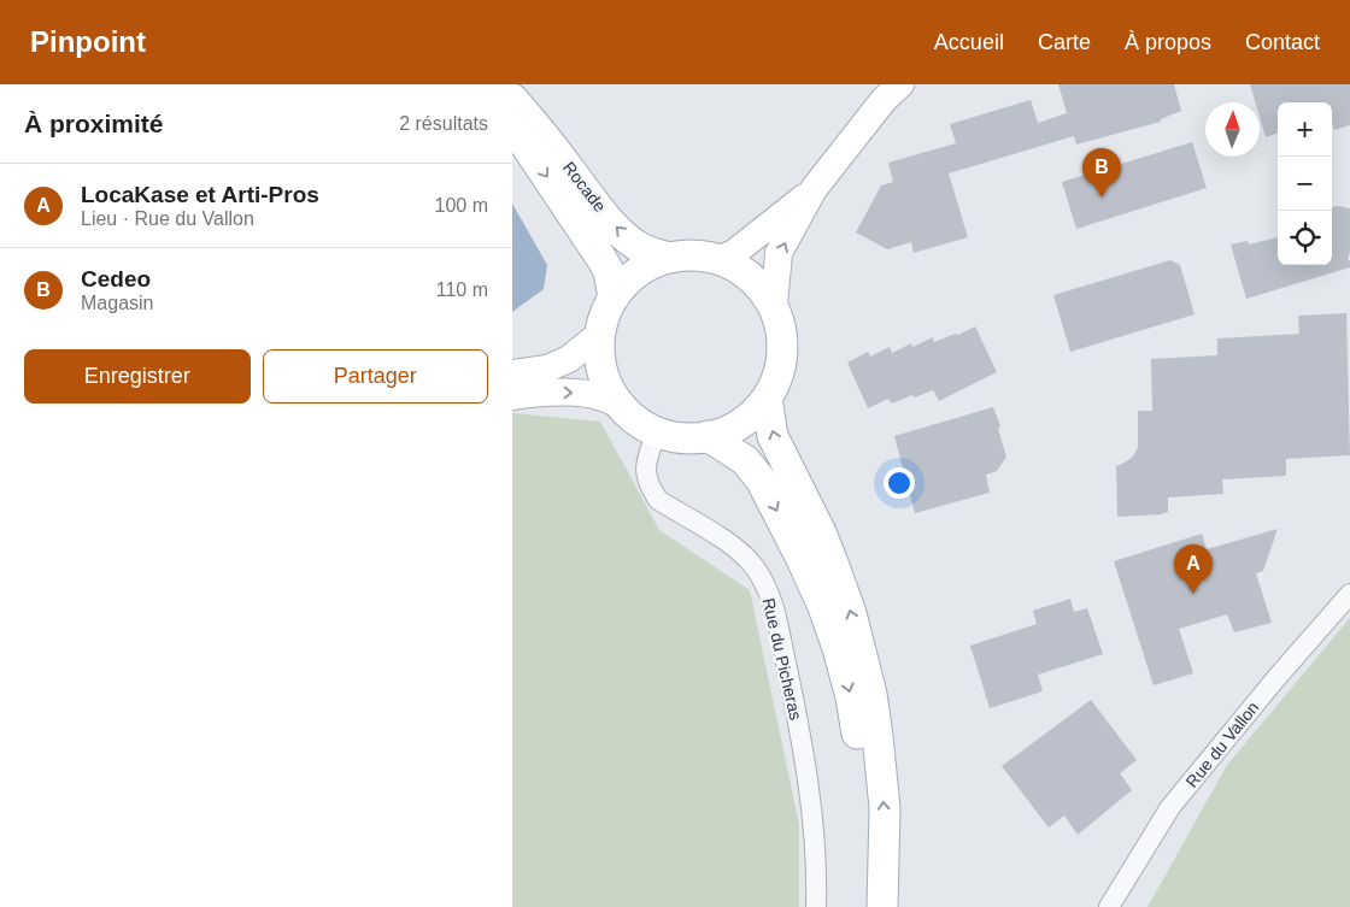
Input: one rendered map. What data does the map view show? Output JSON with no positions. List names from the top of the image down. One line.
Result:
{"streets":{"main road":["Rocade"],"street":["Rue du Picheras","Rue du Vallon"]},"crossings":[["Rocade","Rue du Picheras"]],"north":"top","page":{"header":"Pinpoint","nav":["Accueil","Carte","À propos","Contact"],"heading":["À proximité","2 résultats"],"map_buttons":["+","−"],"pins":["B","A"],"list":[{"mark":"A","name":"LocaKase et Arti-Pros","note":"Lieu · Rue du Vallon","value":"100 m"},{"mark":"B","name":"Cedeo","note":"Magasin","value":"110 m"}],"buttons":["Enregistrer","Partager"]}}
